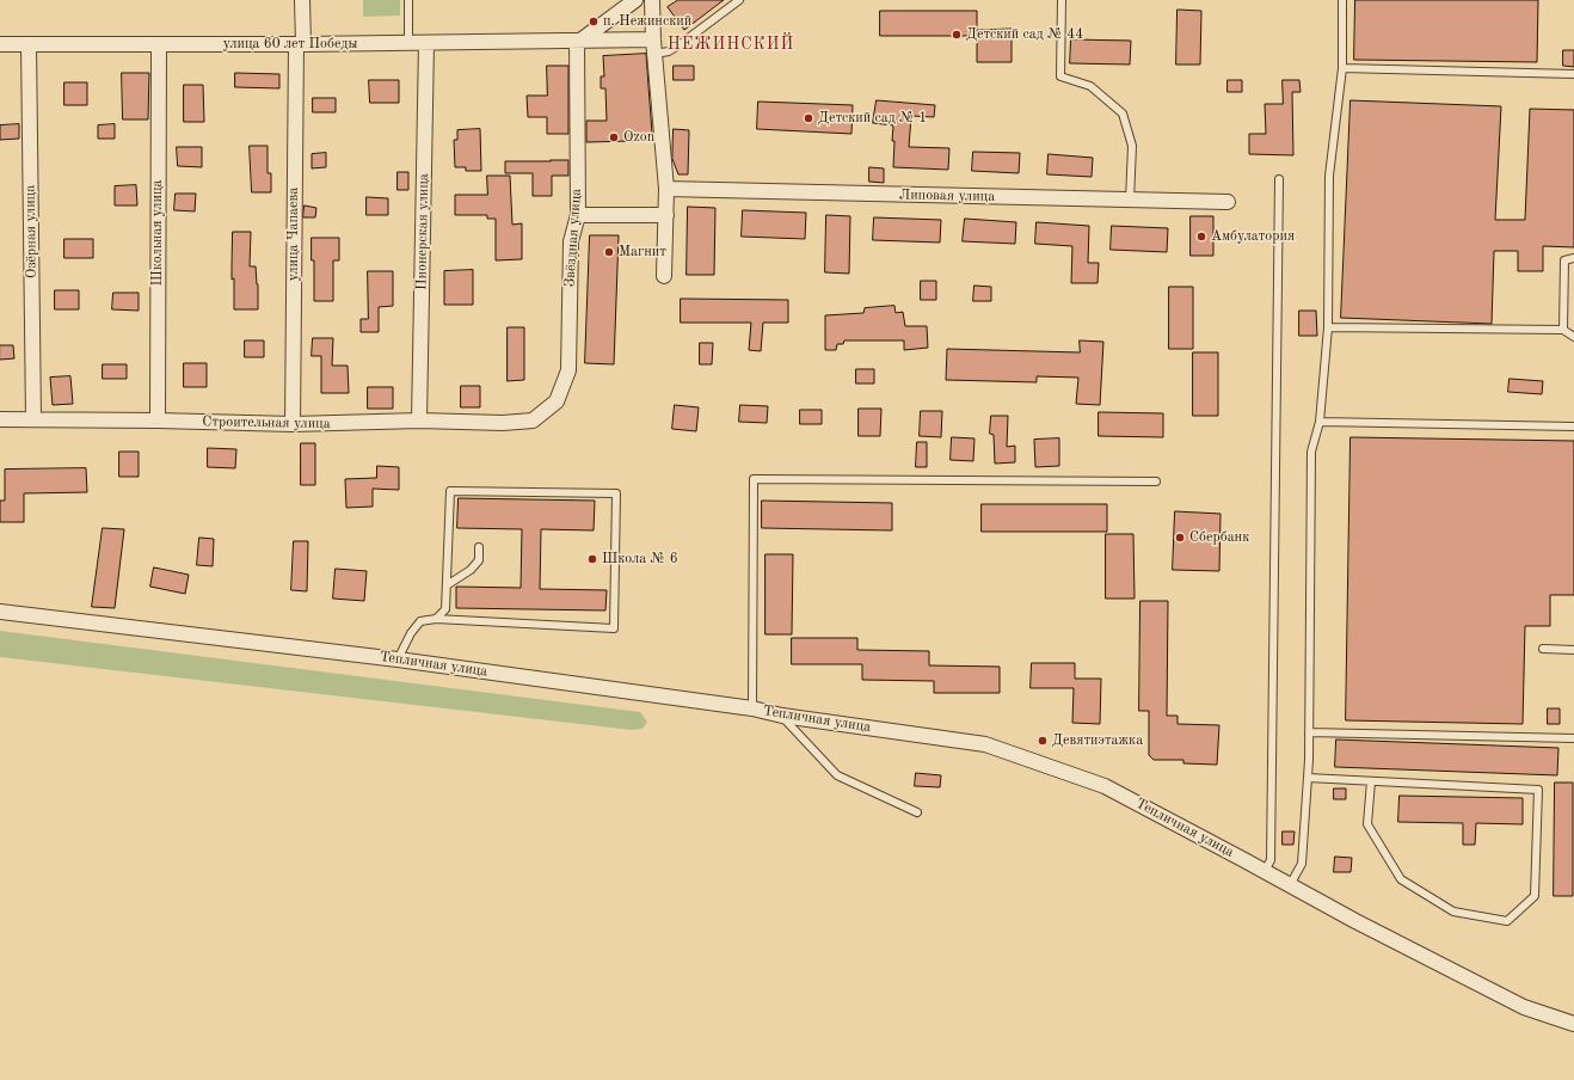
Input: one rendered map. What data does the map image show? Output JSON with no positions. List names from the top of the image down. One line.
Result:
{"streets":{"street":["улица 60 лет Победы","Липовая улица","Озёрная улица","Пионерская улица","Школьная улица","улица Чапаева","Звёздная улица","Строительная улица","Тепличная улица"]},"crossings":[["улица 60 лет Победы","Озёрная улица"],["улица 60 лет Победы","Пионерская улица"],["улица 60 лет Победы","Школьная улица"],["улица 60 лет Победы","улица Чапаева"],["улица 60 лет Победы","Звёздная улица"],["Озёрная улица","Строительная улица"],["Пионерская улица","Строительная улица"],["Школьная улица","Строительная улица"],["улица Чапаева","Строительная улица"],["Звёздная улица","Строительная улица"]],"districts":["НЕЖИНСКИЙ"],"places":["п. Нежинский","Детский сад № 44","Детский сад № 1","Ozon","Амбулатория","Магнит","Сбербанк","Школа № 6","Девятиэтажка"]}
